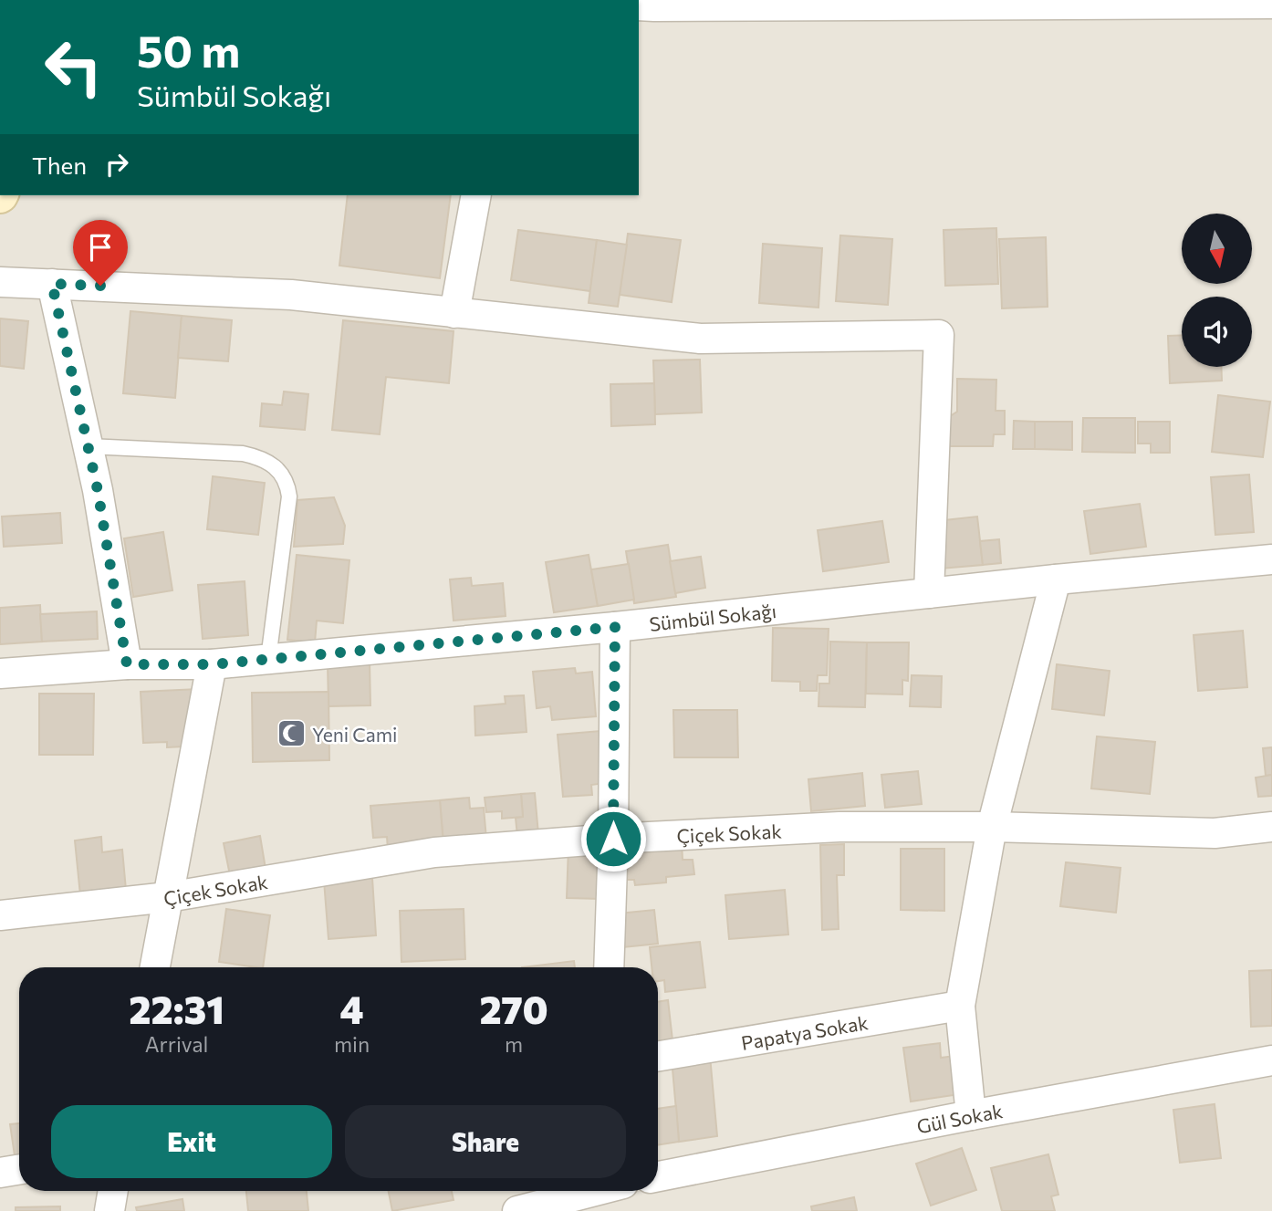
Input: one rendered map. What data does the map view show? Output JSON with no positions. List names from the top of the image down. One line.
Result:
{"streets":{"street":["Sümbül Sokağı","Çiçek Sokak","Papatya Sokak","Gül Sokak"]},"places":{"mosque":["Yeni Cami"]},"north":"bottom","page":{"turn":["50 m","Sümbül Sokağı"],"then":"Then","eta":["22:31","Arrival","4","min","270","m"],"buttons":["Exit","Share"]}}
